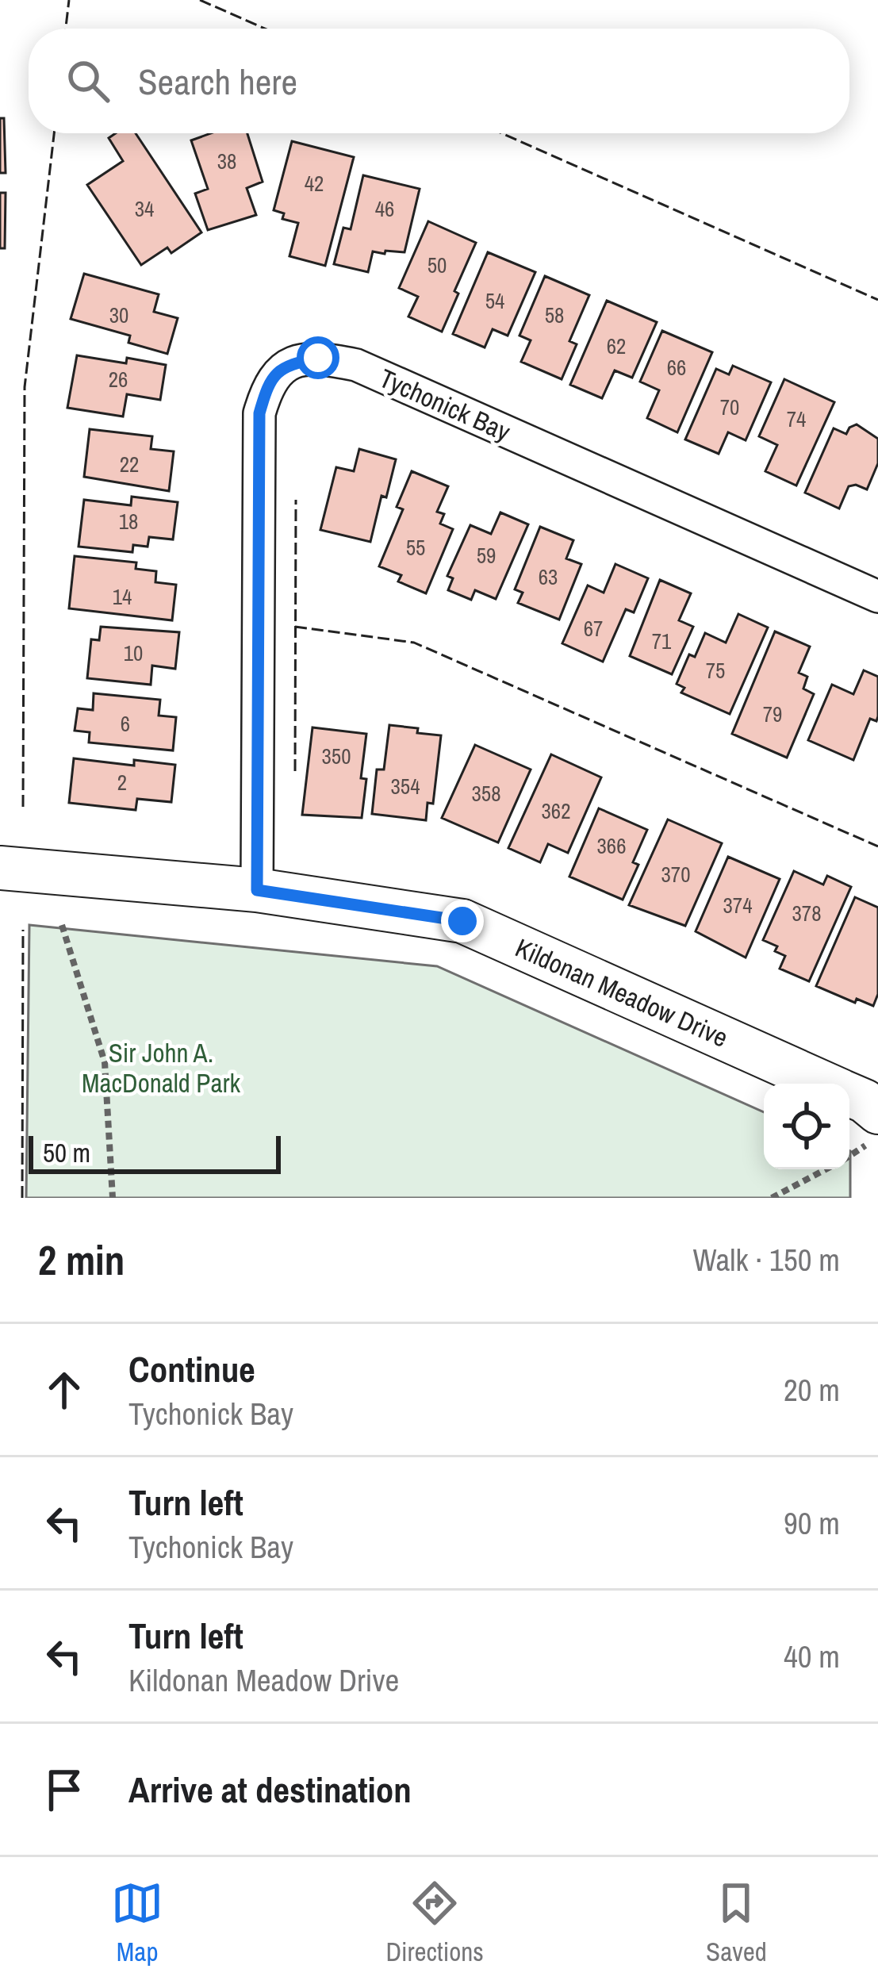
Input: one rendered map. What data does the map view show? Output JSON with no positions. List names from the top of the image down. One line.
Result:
{"streets":{"street":["Tychonick Bay","Kildonan Meadow Drive"]},"crossings":[["Tychonick Bay","Kildonan Meadow Drive"]],"parks":["Sir John A. MacDonald Park"],"house_numbers":["38","42","34","46","50","54","30","58","62","66","26","70","74","22","18","55","59","63","14","67","71","10","75","79","6","350","2","354","358","362","366","370","374","378"],"scale_bar":"50 m","page":{"search":"Search here","scale":"50 m","heading":["2 min","Walk · 150 m"],"list":[["Continue","Tychonick Bay","20 m"],["Turn left","Tychonick Bay","90 m"],["Turn left","Kildonan Meadow Drive","40 m"],"Arrive at destination"],"nav":["Map","Directions","Saved"]}}
